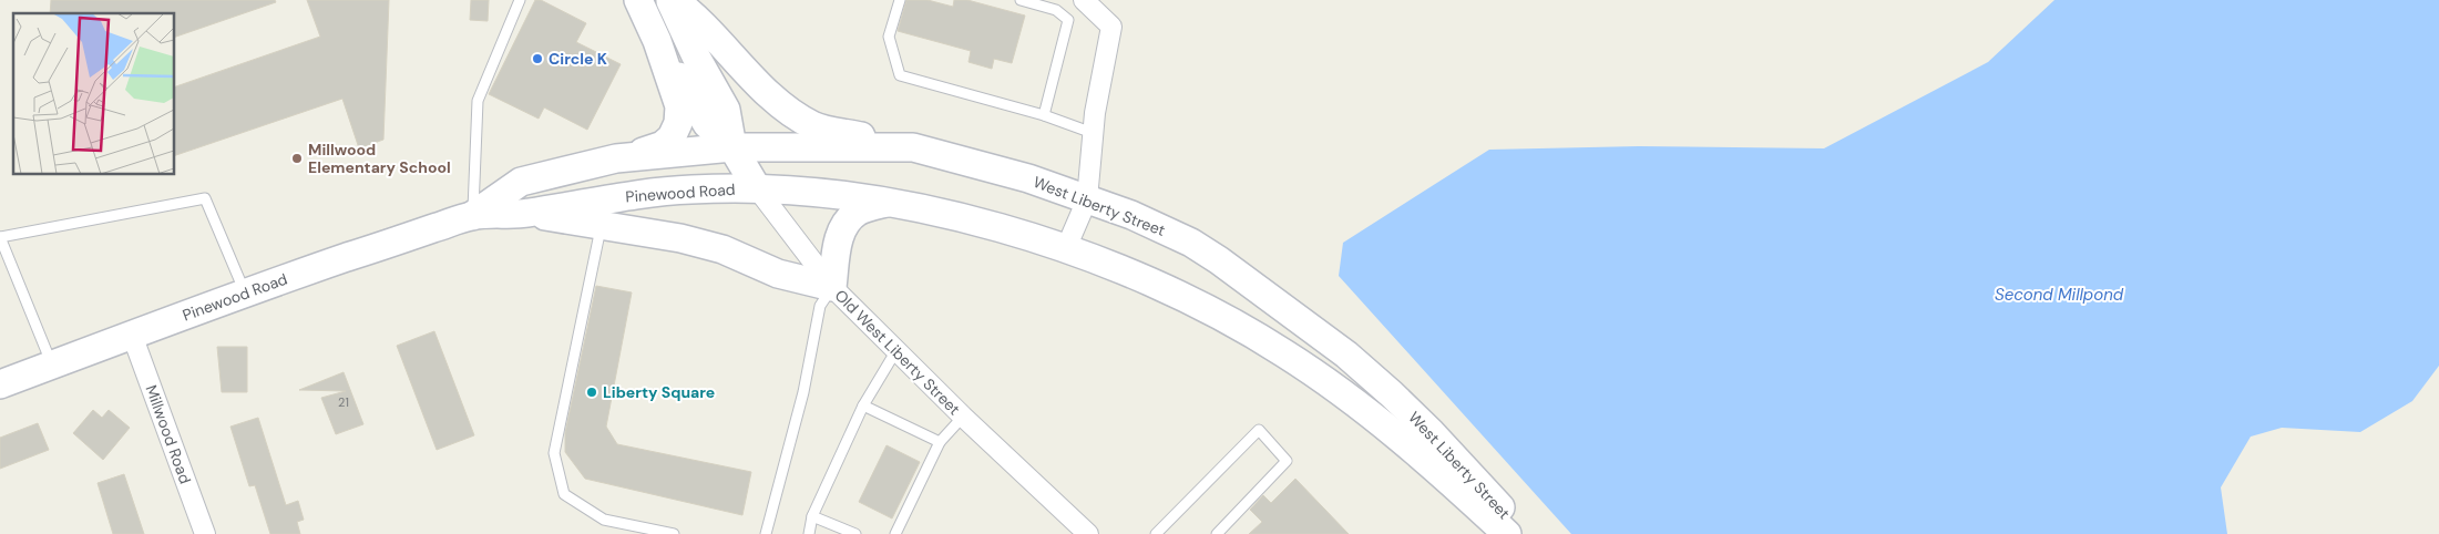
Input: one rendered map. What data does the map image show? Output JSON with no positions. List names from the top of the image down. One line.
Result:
{"streets":{"main road":["Pinewood Road","West Liberty Street","Old West Liberty Street"],"street":["Millwood Road"]},"crossings":[["Pinewood Road","West Liberty Street"],["Pinewood Road","Old West Liberty Street"],["Pinewood Road","Millwood Road"],["West Liberty Street","Old West Liberty Street"]],"water":["Second Millpond"],"places":["Circle K","Millwood Elementary School","Liberty Square"],"house_numbers":["21"]}
